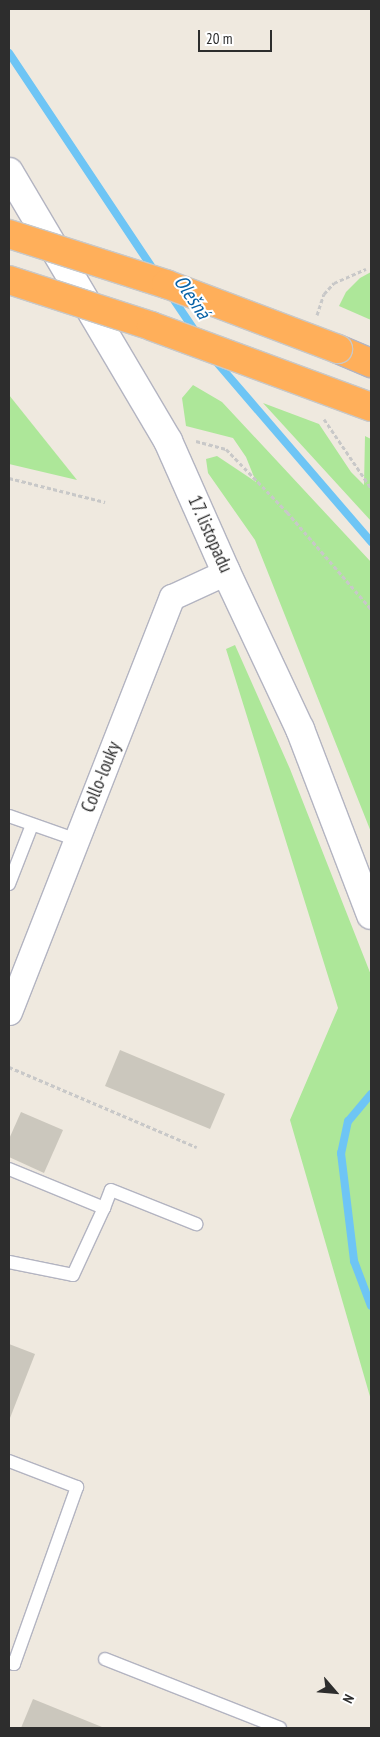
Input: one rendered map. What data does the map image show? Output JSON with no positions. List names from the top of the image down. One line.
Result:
{"streets":{"main road":["17. listopadu"],"street":["Collo-louky"]},"crossings":[["17. listopadu","Collo-louky"]],"water":["Olešná"],"scale_bar":"20 m","north":"bottom right"}
